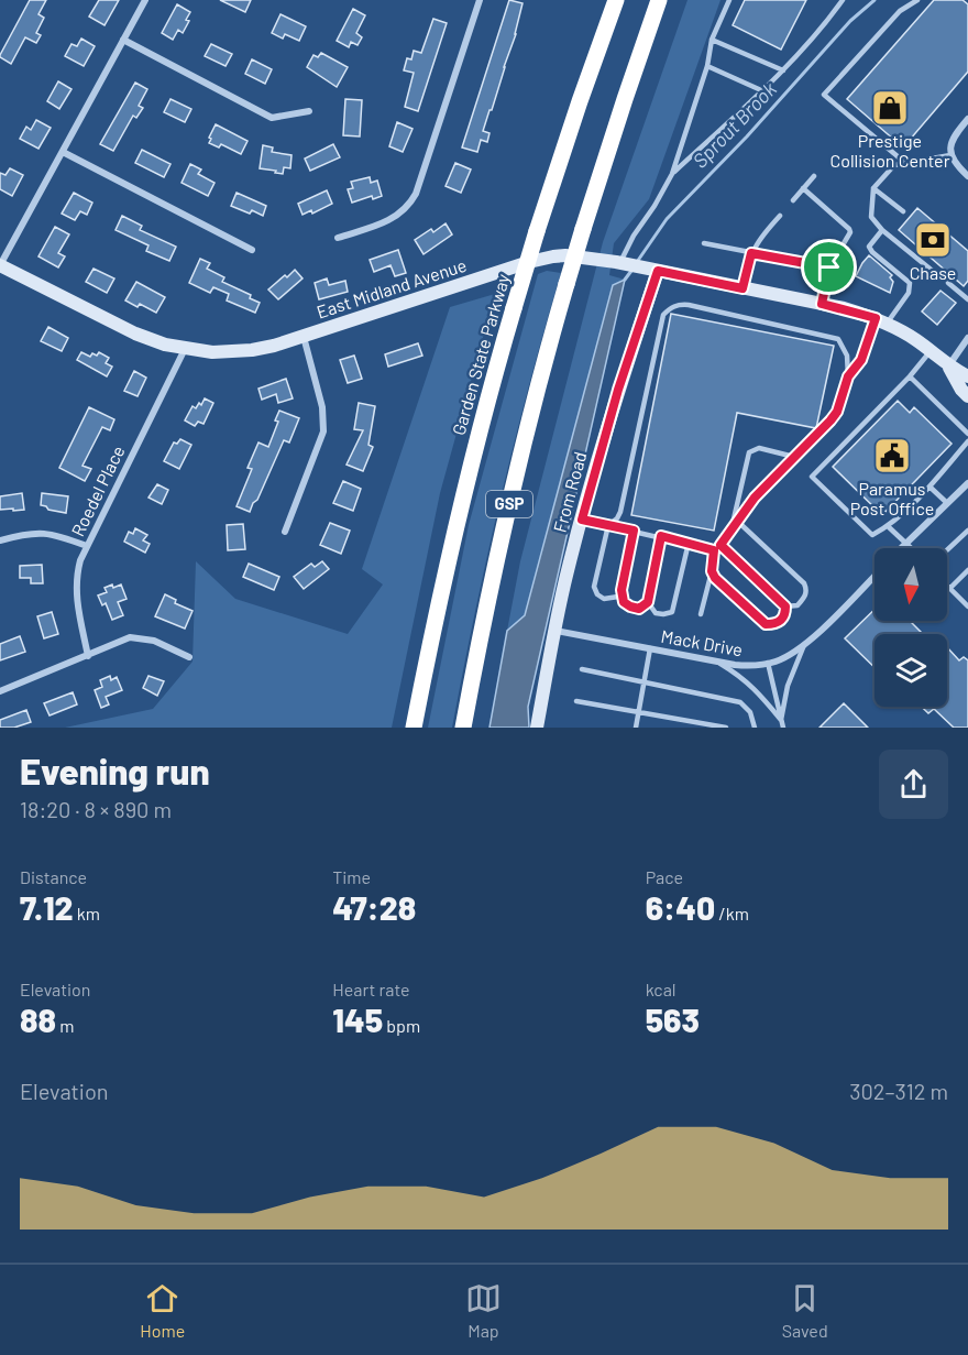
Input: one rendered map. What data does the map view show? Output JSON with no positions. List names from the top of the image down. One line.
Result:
{"streets":{"highway":["Garden State Parkway","GSP"],"street":["East Midland Avenue","Roedel Place","From Road","Mack Drive"]},"crossings":[["East Midland Avenue","Roedel Place"],["East Midland Avenue","From Road"],["From Road","Mack Drive"]],"water":["Sprout Brook"],"places":{"shop":["Prestige Collision Center"],"bank":["Chase"],"public building":["Paramus Post Office"]},"north":"bottom","page":{"heading":["Evening run","18:20 · 8 × 890 m"],"stats":[["Distance","7.12 km"],["Time","47:28"],["Pace","6:40 /km"],["Elevation","88 m"],["Heart rate","145 bpm"],["kcal","563"]],"chart":["Elevation","302–312 m"],"tabs":["Home","Map","Saved"]}}
